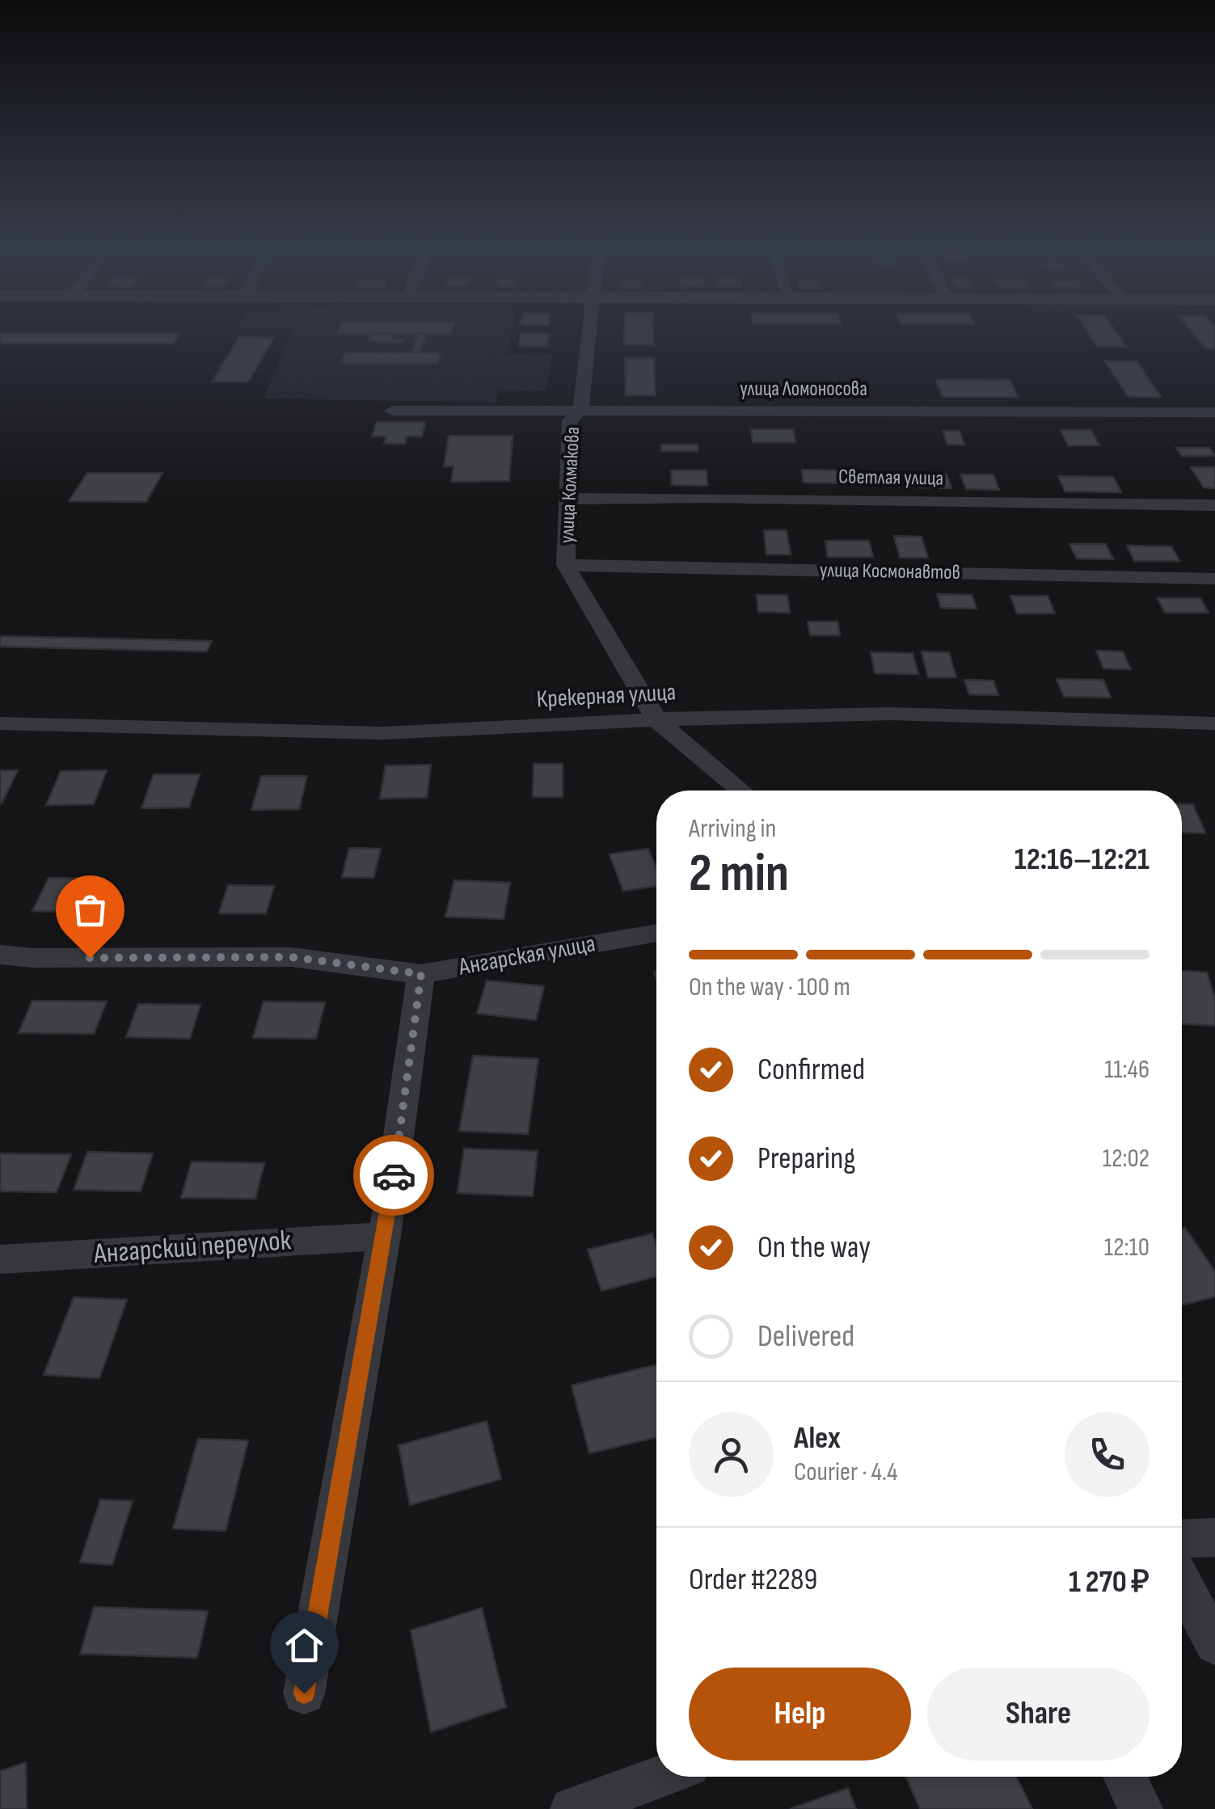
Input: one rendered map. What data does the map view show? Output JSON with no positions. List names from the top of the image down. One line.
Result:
{"streets":{"street":["улица Ломоносова","Светлая улица","улица Колмакова","улица Космонавтов","Крекерная улица","Ангарская улица","Ангарский переулок"]},"crossings":[["улица Ломоносова","улица Колмакова"],["Светлая улица","улица Колмакова"],["улица Колмакова","улица Космонавтов"],["улица Колмакова","Крекерная улица"]],"page":{"heading":["2 min","Arriving in","12:16–12:21"],"panel":["Alex","Courier · 4.4","Order #2289","1 270 ₽"],"bar":"On the way · 100 m","list":[["Confirmed","11:46"],["Preparing","12:02"],["On the way","12:10"],"Delivered"],"buttons":["Help","Share"]}}
